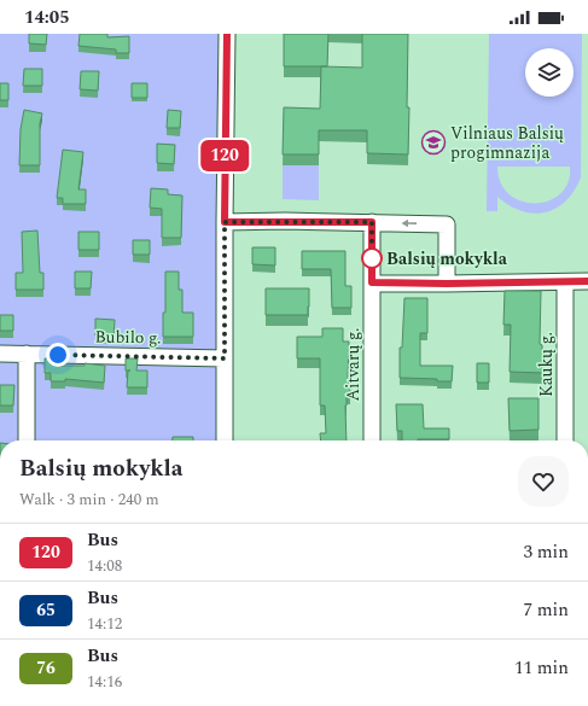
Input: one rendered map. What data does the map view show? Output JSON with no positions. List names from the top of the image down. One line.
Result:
{"streets":{"street":["Bubilo g.","Aitvarų g.","Kaukų g."]},"places":{"school or university":["Vilniaus Balsių progimnazija"],"other":["Balsių mokykla"]},"lines":["bus line 120"],"page":{"status":"14:05","on_map":"120","heading":["Balsių mokykla","Walk · 3 min · 240 m"],"list":[{"mark":"120","name":"Bus","note":"14:08","value":"3 min"},{"mark":"65","name":"Bus","note":"14:12","value":"7 min"},{"mark":"76","name":"Bus","note":"14:16","value":"11 min"}]}}
